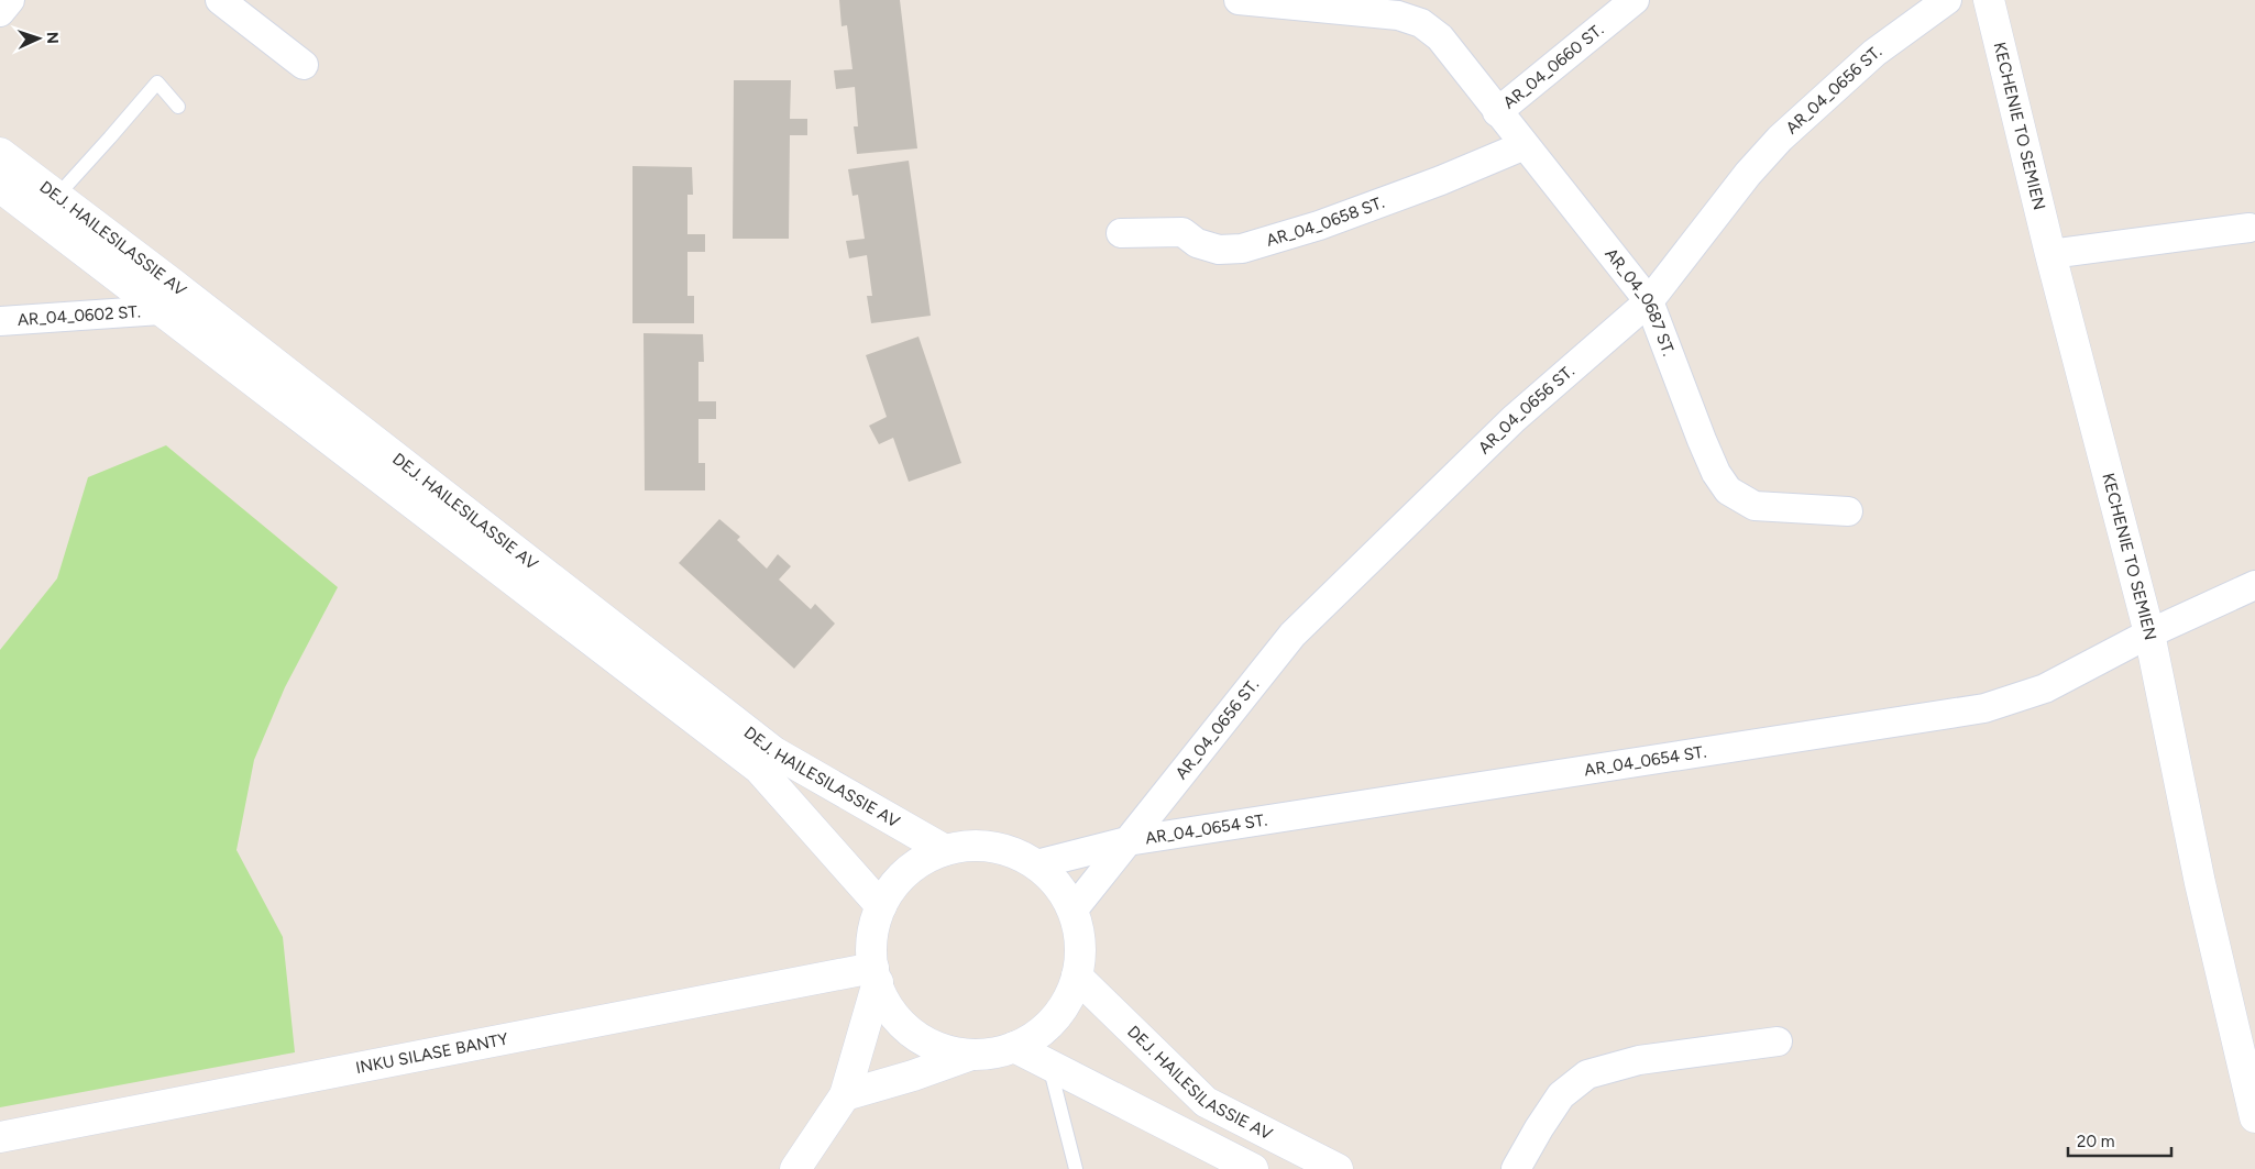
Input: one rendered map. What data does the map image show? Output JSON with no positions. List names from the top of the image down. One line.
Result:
{"streets":{"main road":["KECHENIE TO SEMIEN","DEJ. HAILESILASSIE AV","INKU SILASE BANTY"],"street":["AR_04_0660 ST.","AR_04_0656 ST.","AR_04_0658 ST.","AR_04_0687 ST.","AR_04_0602 ST.","AR_04_0654 ST."]},"crossings":[["AR_04_0660 ST.","AR_04_0687 ST."],["AR_04_0656 ST.","AR_04_0687 ST."],["AR_04_0656 ST.","AR_04_0654 ST."],["KECHENIE TO SEMIEN","AR_04_0654 ST."],["AR_04_0658 ST.","AR_04_0687 ST."],["DEJ. HAILESILASSIE AV","AR_04_0602 ST."]],"scale_bar":"20 m","north":"right"}
